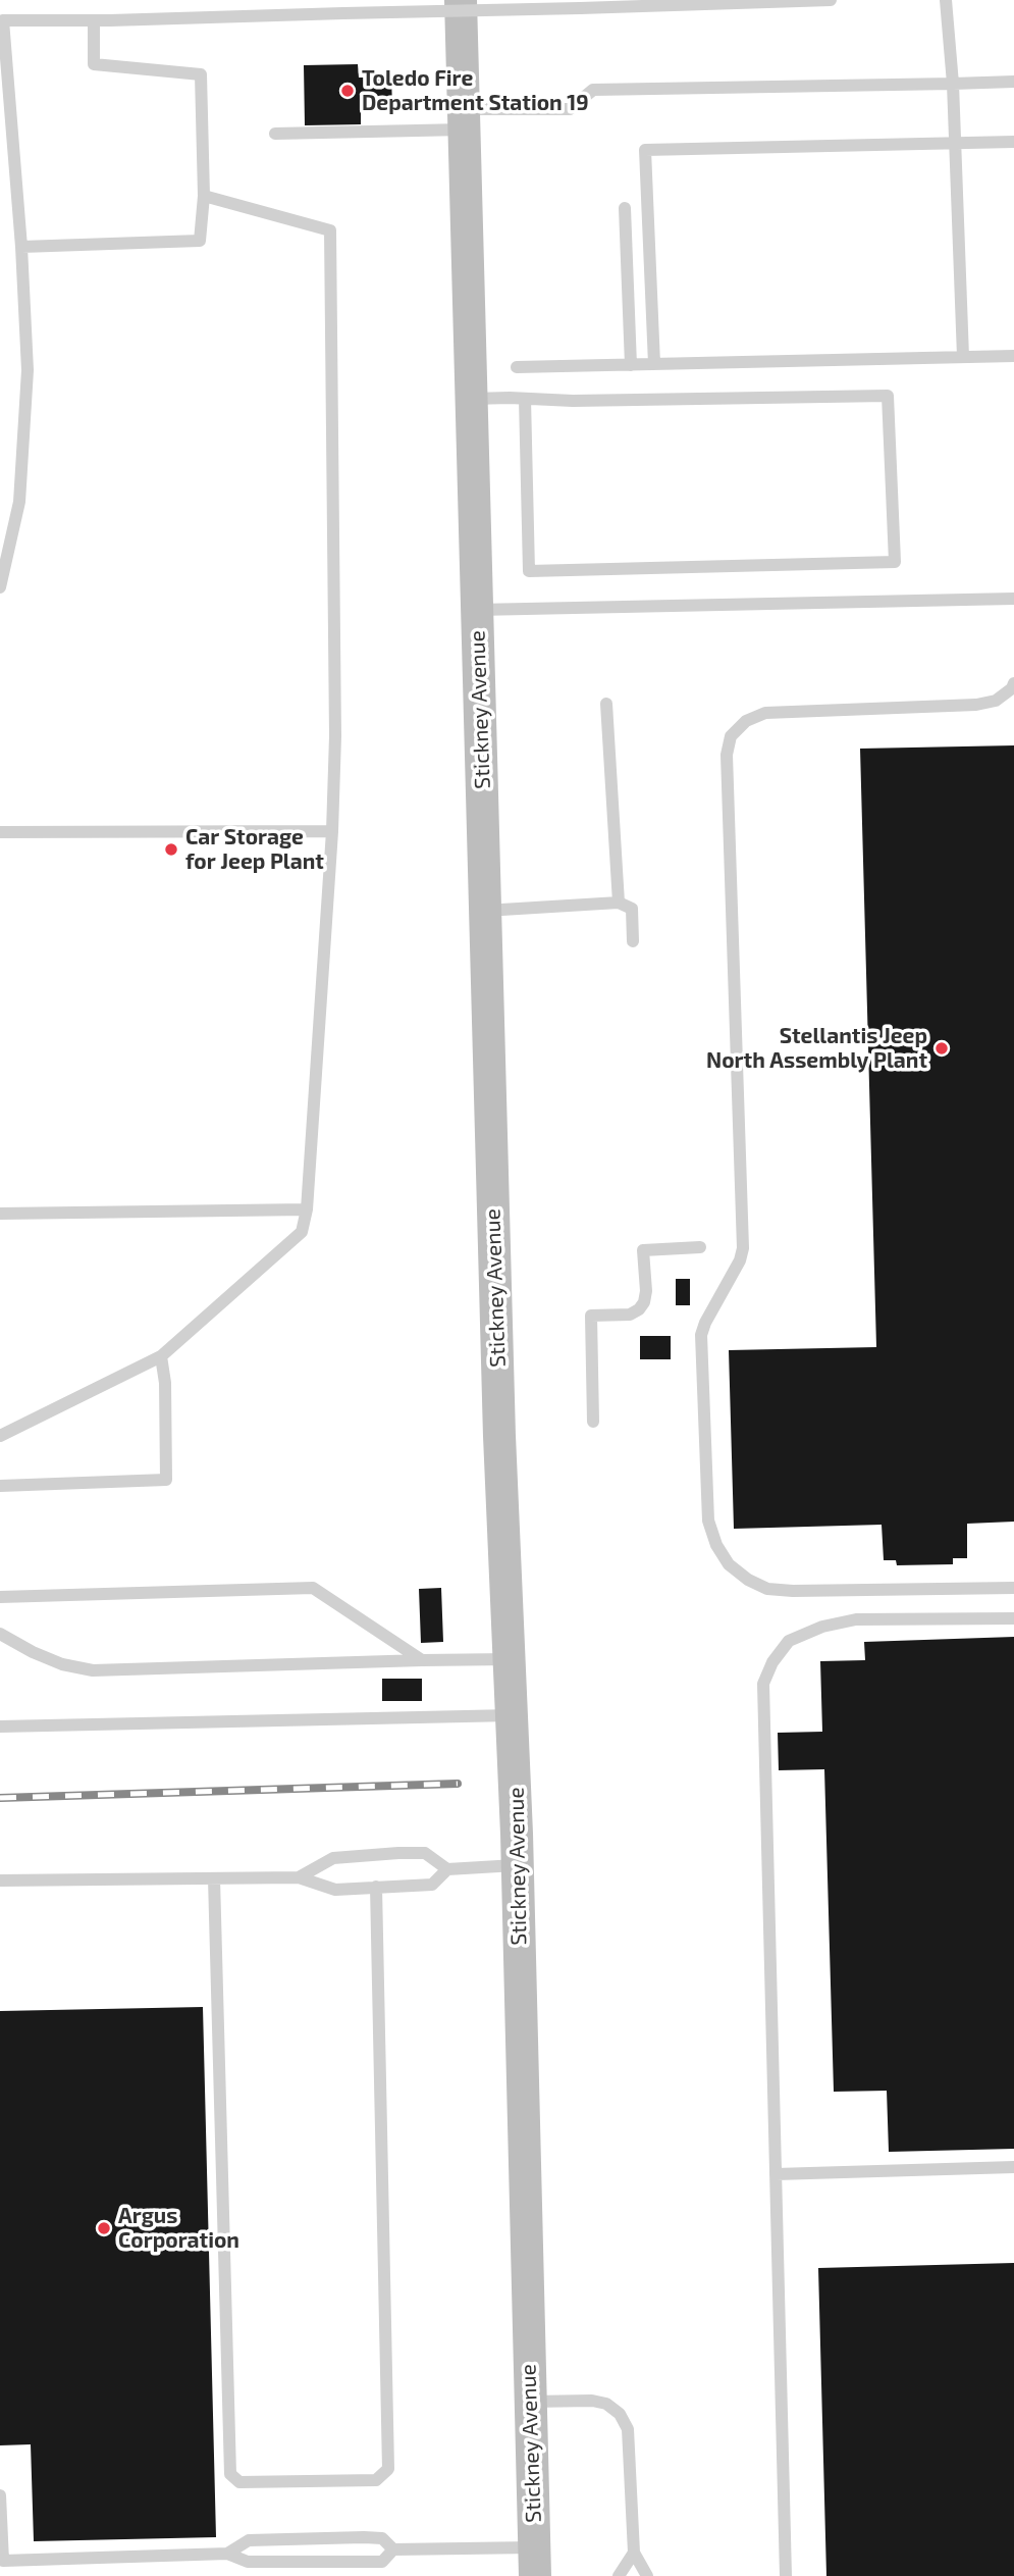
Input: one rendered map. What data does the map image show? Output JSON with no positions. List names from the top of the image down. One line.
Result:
{"streets":{"street":["Stickney Avenue"]},"places":["Toledo Fire Department Station 19","Car Storage for Jeep Plant","Stellantis Jeep North Assembly Plant","Argus Corporation"]}
